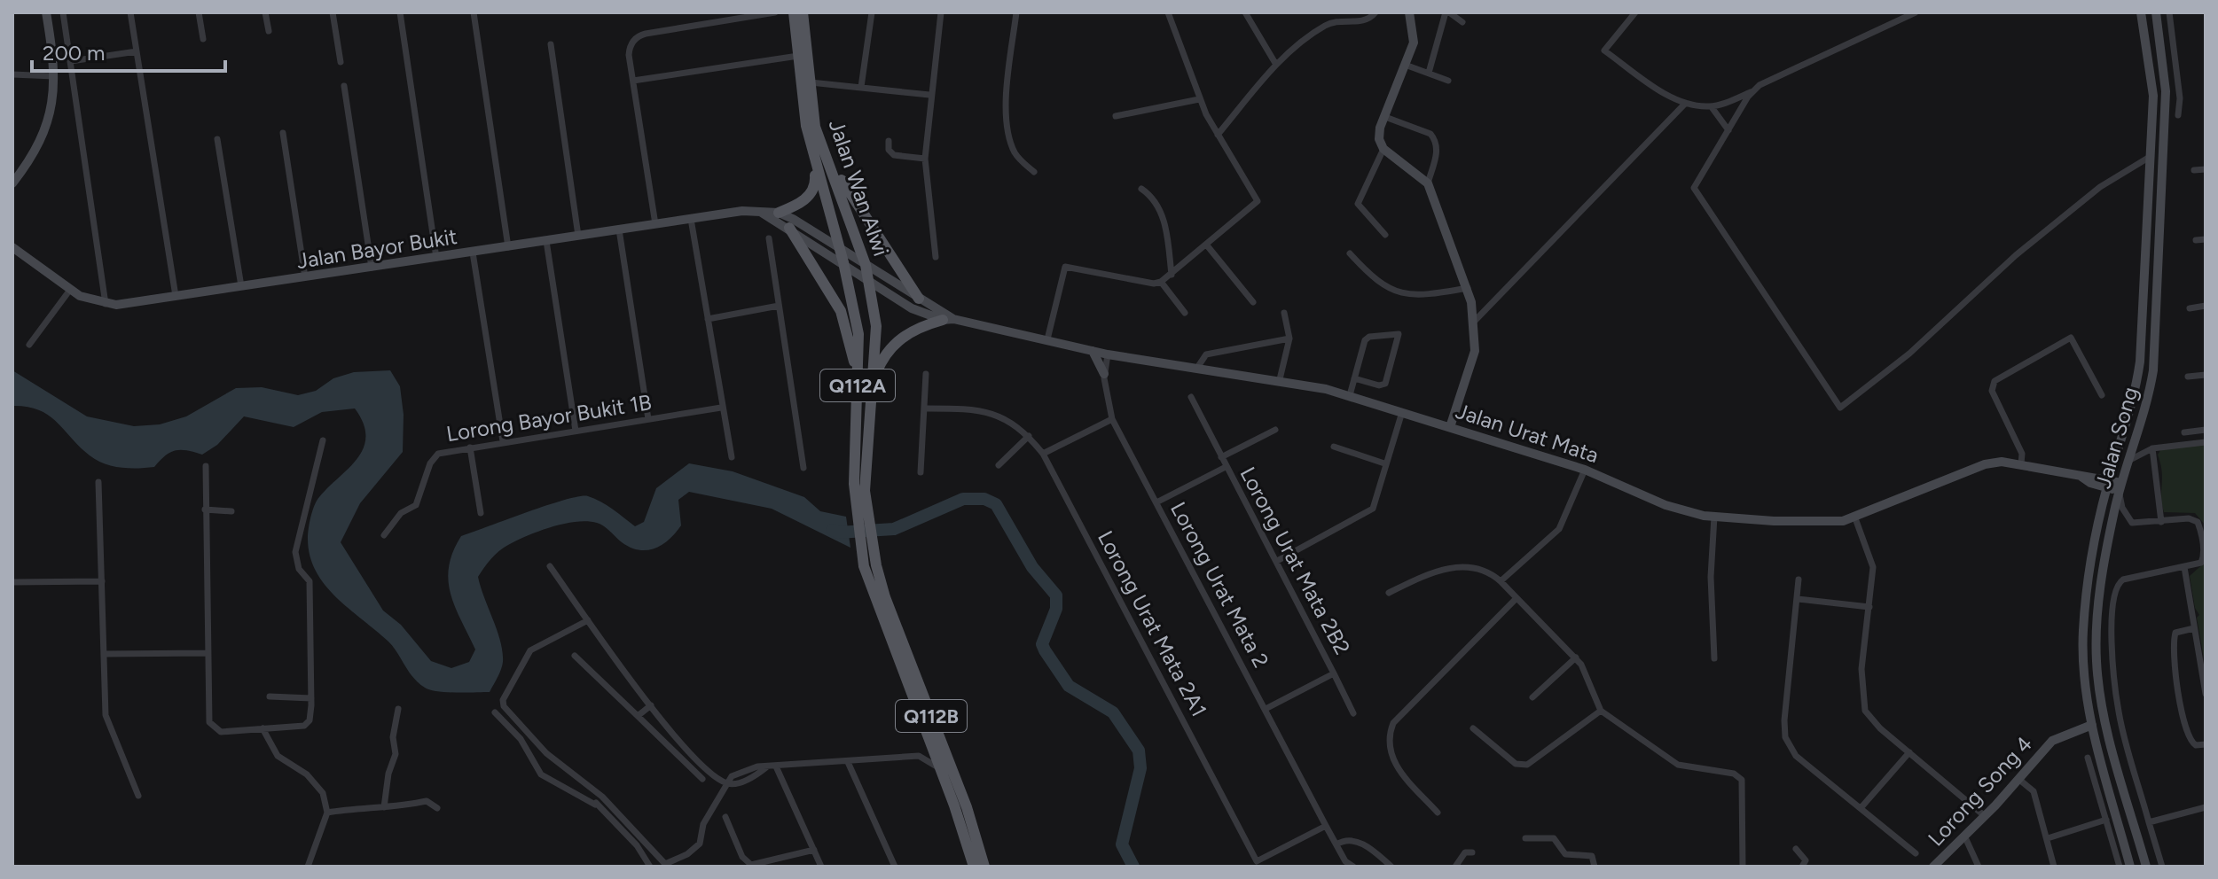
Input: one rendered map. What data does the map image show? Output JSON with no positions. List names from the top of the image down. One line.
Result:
{"streets":{"main road":["Jalan Wan Alwi","Q112A","Q112B"],"street":["Jalan Bayor Bukit","Lorong Bayor Bukit 1B","Jalan Urat Mata","Jalan Song","Lorong Urat Mata 2B2","Lorong Urat Mata 2","Lorong Urat Mata 2A1","Lorong Song 4"]},"crossings":[["Jalan Urat Mata","Jalan Song"],["Jalan Urat Mata","Lorong Urat Mata 2"],["Jalan Song","Lorong Song 4"],["Lorong Urat Mata 2B2","Lorong Urat Mata 2"],["Lorong Urat Mata 2","Lorong Urat Mata 2A1"]],"scale_bar":"200 m"}
